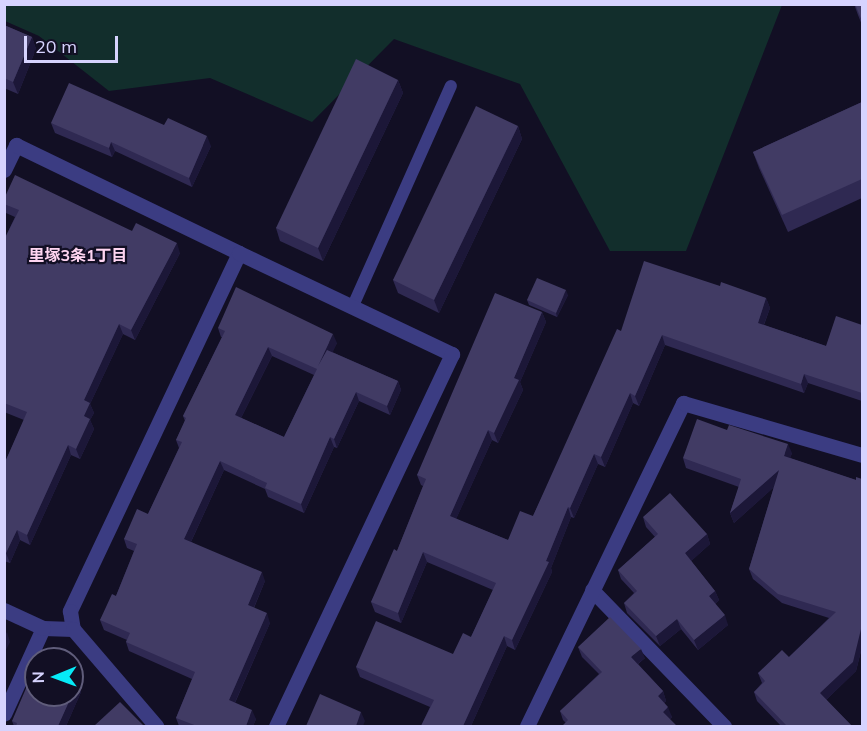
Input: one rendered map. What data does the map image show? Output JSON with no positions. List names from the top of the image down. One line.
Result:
{"districts":["里塚3条1丁目"],"scale_bar":"20 m","north":"left"}
